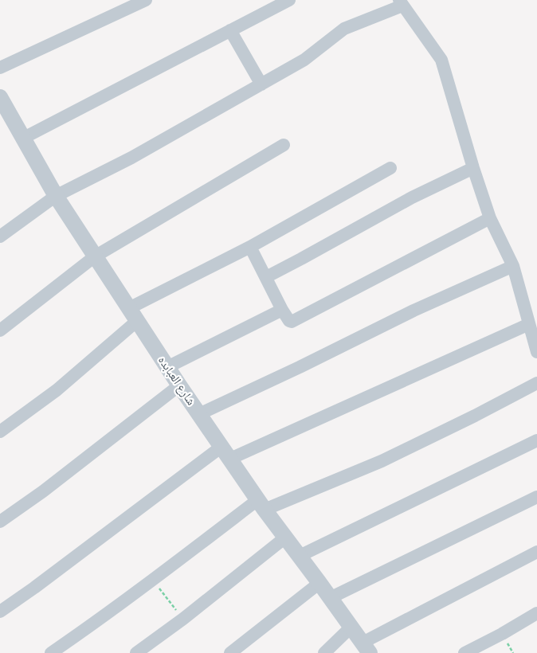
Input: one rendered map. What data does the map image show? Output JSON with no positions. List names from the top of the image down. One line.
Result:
{"streets":{"street":["شارع العبابده"]}}
